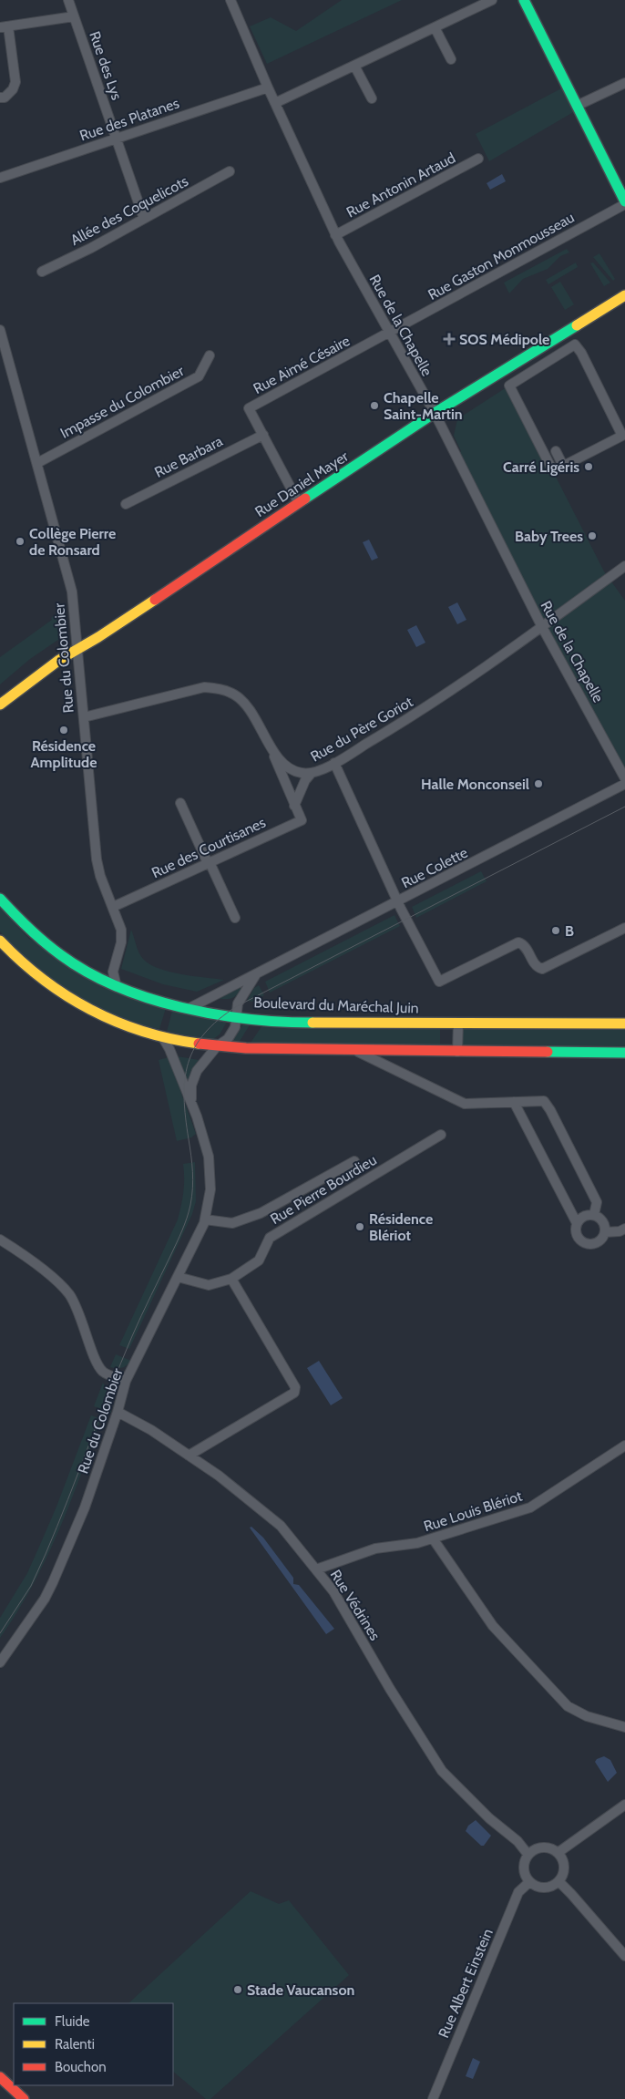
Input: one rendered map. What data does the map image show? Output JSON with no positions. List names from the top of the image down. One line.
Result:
{"streets":{"main road":["Rue Daniel Mayer","Boulevard du Maréchal Juin"],"street":["Rue des Lys","Rue des Platanes","Rue Antonin Artaud","Allée des Coquelicots","Rue Gaston Monmousseau","Rue de la Chapelle","Rue Aimé Césaire","Impasse du Colombier","Rue Barbara","Rue du Colombier","Rue du Père Goriot","Rue des Courtisanes","Rue Colette","Rue Pierre Bourdieu","Rue Louis Blériot","Rue Védrines","Rue Albert Einstein"]},"crossings":[["Rue des Lys","Rue des Platanes"],["Rue des Lys","Allée des Coquelicots"],["Rue des Platanes","Rue de la Chapelle"],["Rue Antonin Artaud","Rue de la Chapelle"],["Rue Gaston Monmousseau","Rue de la Chapelle"],["Rue Gaston Monmousseau","Rue Aimé Césaire"],["Rue de la Chapelle","Rue Aimé Césaire"],["Rue de la Chapelle","Rue Daniel Mayer"],["Rue de la Chapelle","Rue du Père Goriot"],["Rue Aimé Césaire","Rue Barbara"],["Rue Aimé Césaire","Rue Daniel Mayer"],["Impasse du Colombier","Rue du Colombier"],["Rue Daniel Mayer","Rue du Colombier"],["Rue du Colombier","Rue du Père Goriot"],["Rue du Colombier","Rue des Courtisanes"],["Rue du Colombier","Rue Colette"],["Rue du Colombier","Boulevard du Maréchal Juin"],["Rue du Colombier","Rue Pierre Bourdieu"],["Rue du Colombier","Rue Védrines"],["Rue du Père Goriot","Rue des Courtisanes"],["Rue Colette","Boulevard du Maréchal Juin"],["Rue Louis Blériot","Rue Védrines"],["Rue Védrines","Rue Albert Einstein"]],"places":{"health":["SOS Médipole"],"other":["Chapelle Saint-Martin","Carré Ligéris","Baby Trees","Collège Pierre de Ronsard","Résidence Amplitude","Halle Monconseil","B","Résidence Blériot","Stade Vaucanson"]},"legend":["Fluide","Ralenti","Bouchon"]}
